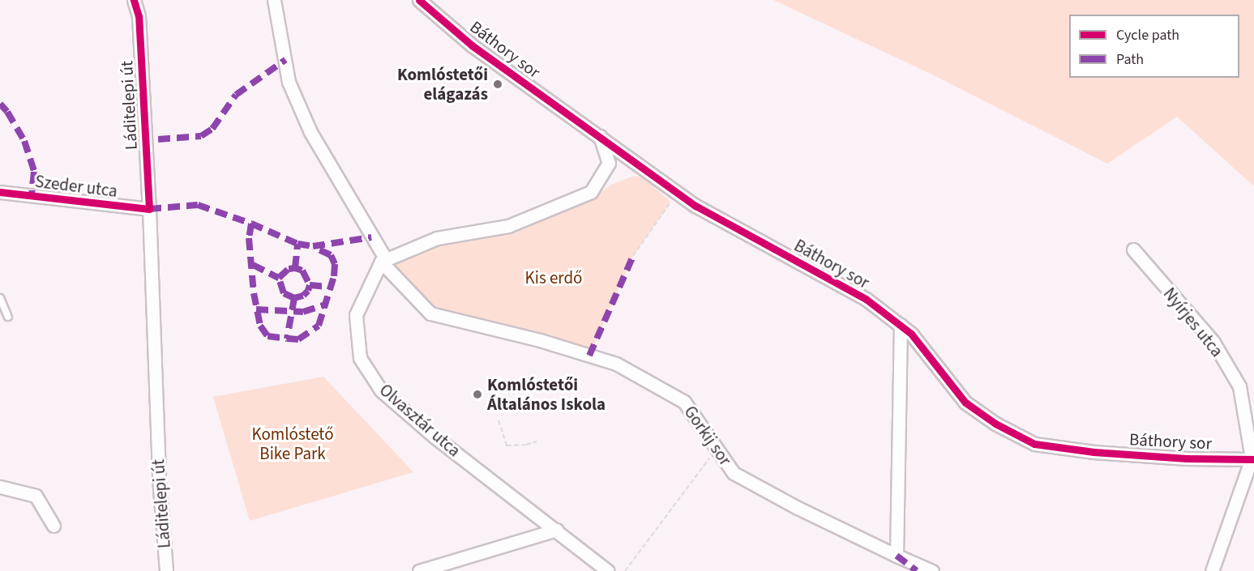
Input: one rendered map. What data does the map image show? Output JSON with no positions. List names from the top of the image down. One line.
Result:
{"streets":{"street":["Báthory sor","Láditelepi út","Szeder utca","Nyírjes utca","Olvasztár utca","Gorkij sor"]},"crossings":[["Báthory sor","Nyírjes utca"],["Láditelepi út","Szeder utca"],["Olvasztár utca","Gorkij sor"]],"parks":["Kis erdő","Komlóstető Bike Park"],"places":["Komlóstetői elágazás","Komlóstetői Általános Iskola"],"legend":["Cycle path","Path"]}
